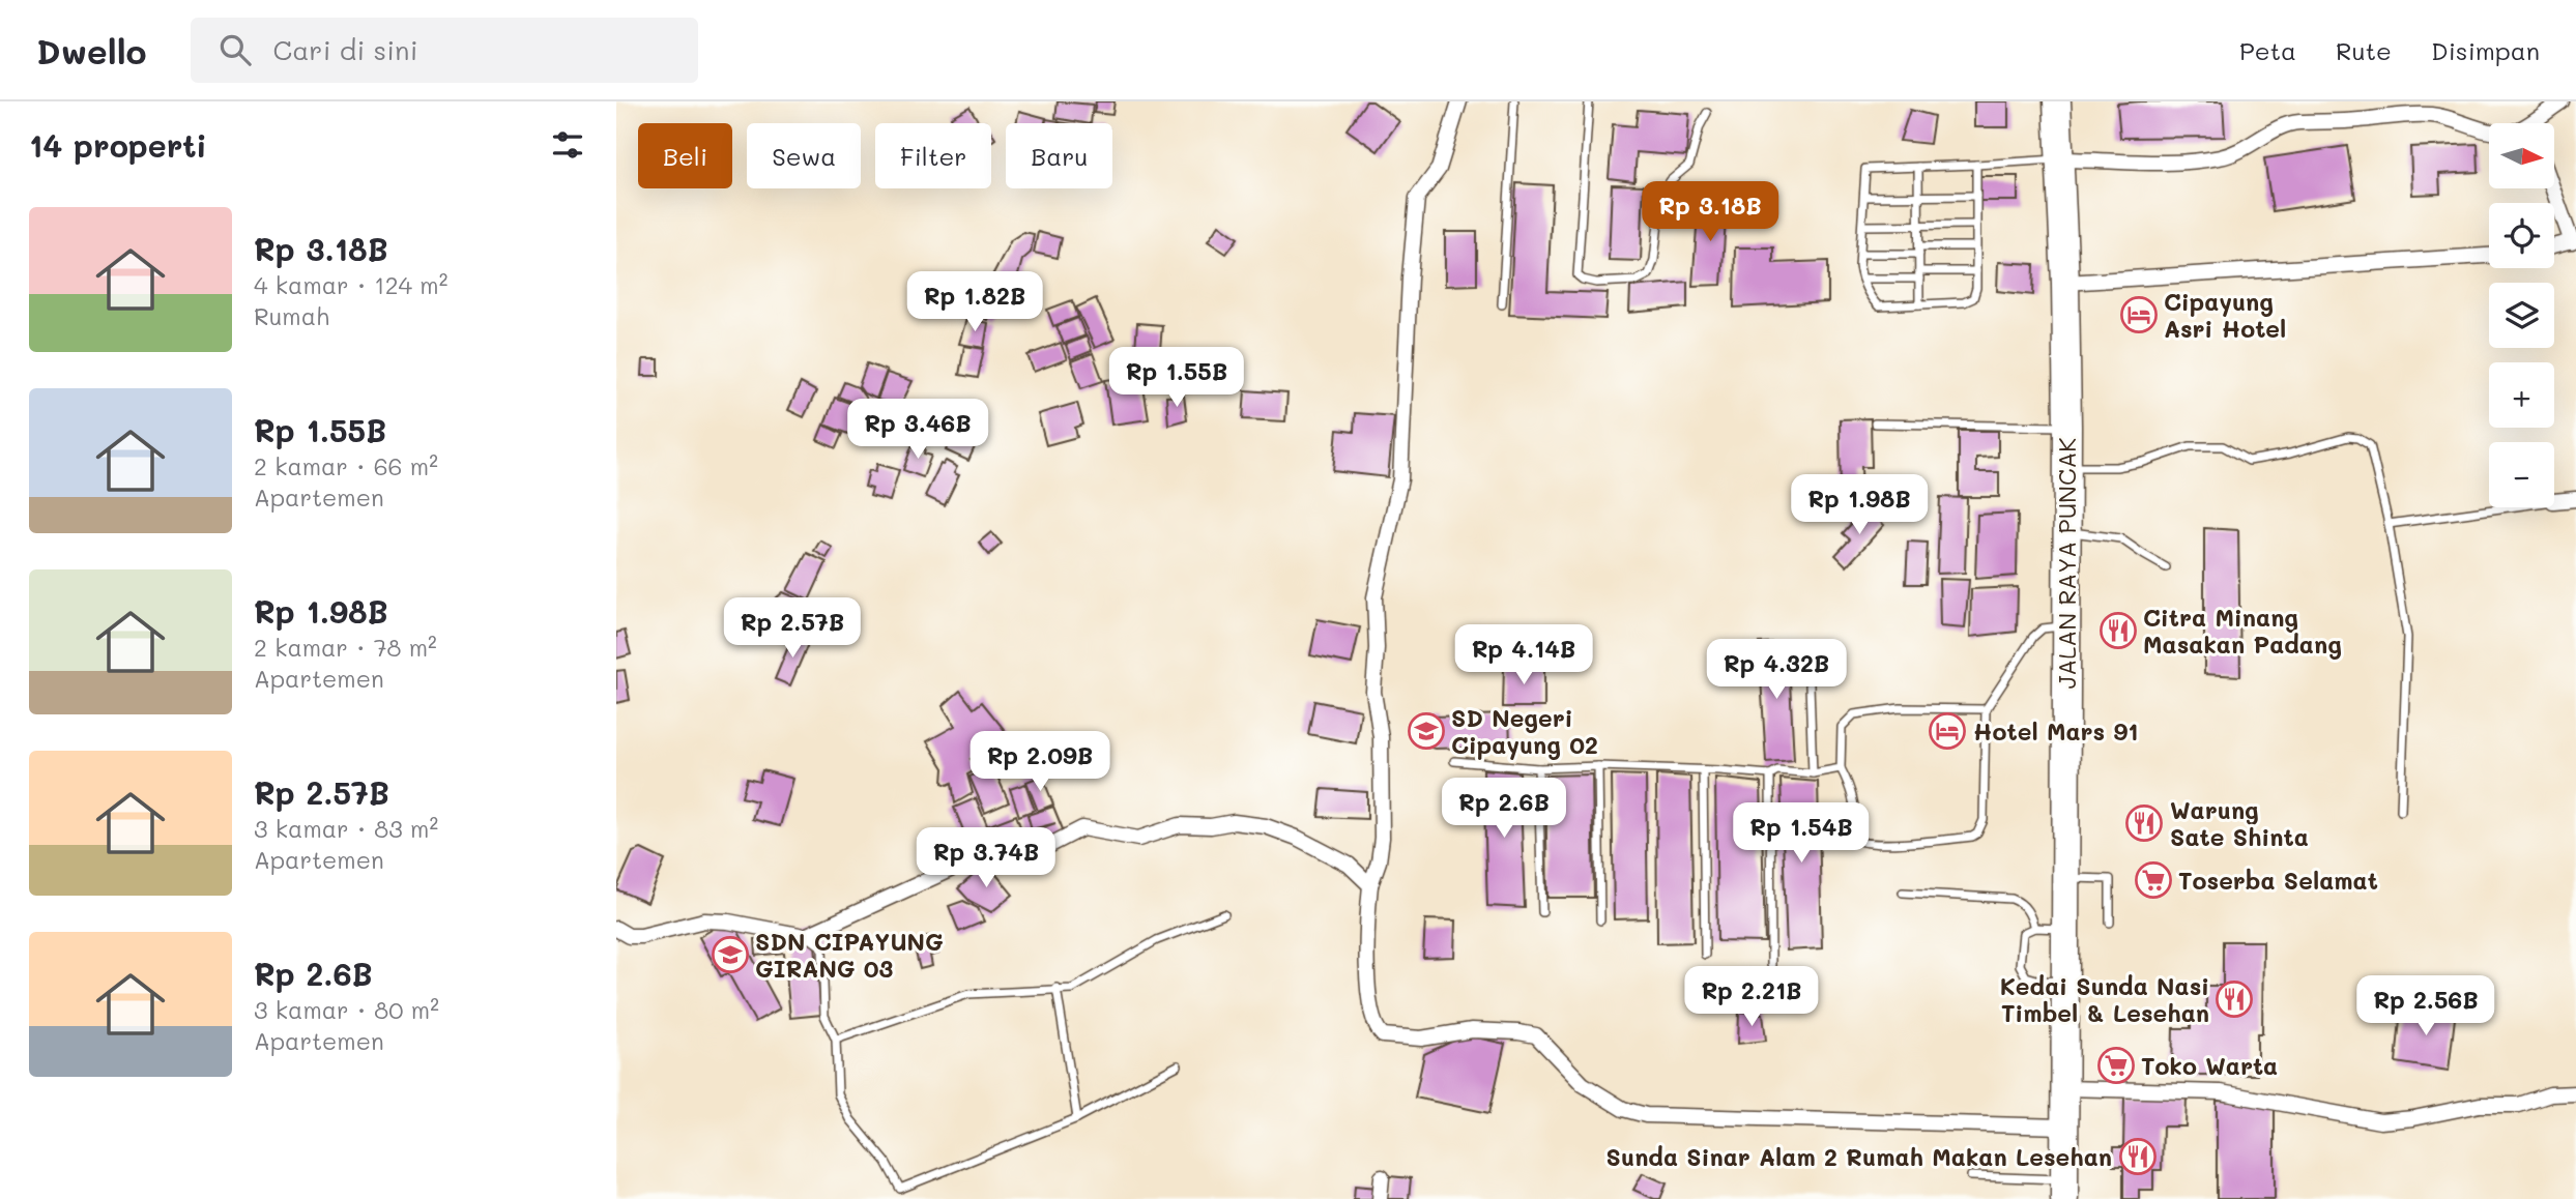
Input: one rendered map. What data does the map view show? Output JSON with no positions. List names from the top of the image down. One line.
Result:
{"streets":{"highway":["JALAN RAYA PUNCAK"]},"places":{"hotel":["Cipayung Asri Hotel","Hotel Mars 91"],"restaurant":["Citra Minang Masakan Padang","Warung Sate Shinta","Kedai Sunda Nasi Timbel & Lesehan","Sunda Sinar Alam 2 Rumah Makan Lesehan"],"school or university":["SD Negeri Cipayung 02","SDN CIPAYUNG GIRANG 03"],"supermarket":["Toserba Selamat","Toko Warta"]},"north":"right","page":{"header":"Dwello","search":"Cari di sini","nav":["Peta","Rute","Disimpan"],"heading":"14 properti","map_buttons":["+","−"],"chip":["Beli","Sewa","Filter","Baru"],"price":["Rp 3.18B","Rp 1.82B","Rp 1.55B","Rp 3.46B","Rp 1.98B","Rp 2.57B","Rp 4.14B","Rp 4.32B","Rp 2.09B","Rp 2.6B","Rp 1.54B","Rp 3.74B","Rp 2.21B","Rp 2.56B"],"list":[{"name":"Rp 3.18B","note":"4 kamar · 124 m² · Rumah"},{"name":"Rp 1.55B","note":"2 kamar · 66 m² · Apartemen"},{"name":"Rp 1.98B","note":"2 kamar · 78 m² · Apartemen"},{"name":"Rp 2.57B","note":"3 kamar · 83 m² · Apartemen"},{"name":"Rp 2.6B","note":"3 kamar · 80 m² · Apartemen"}]}}
